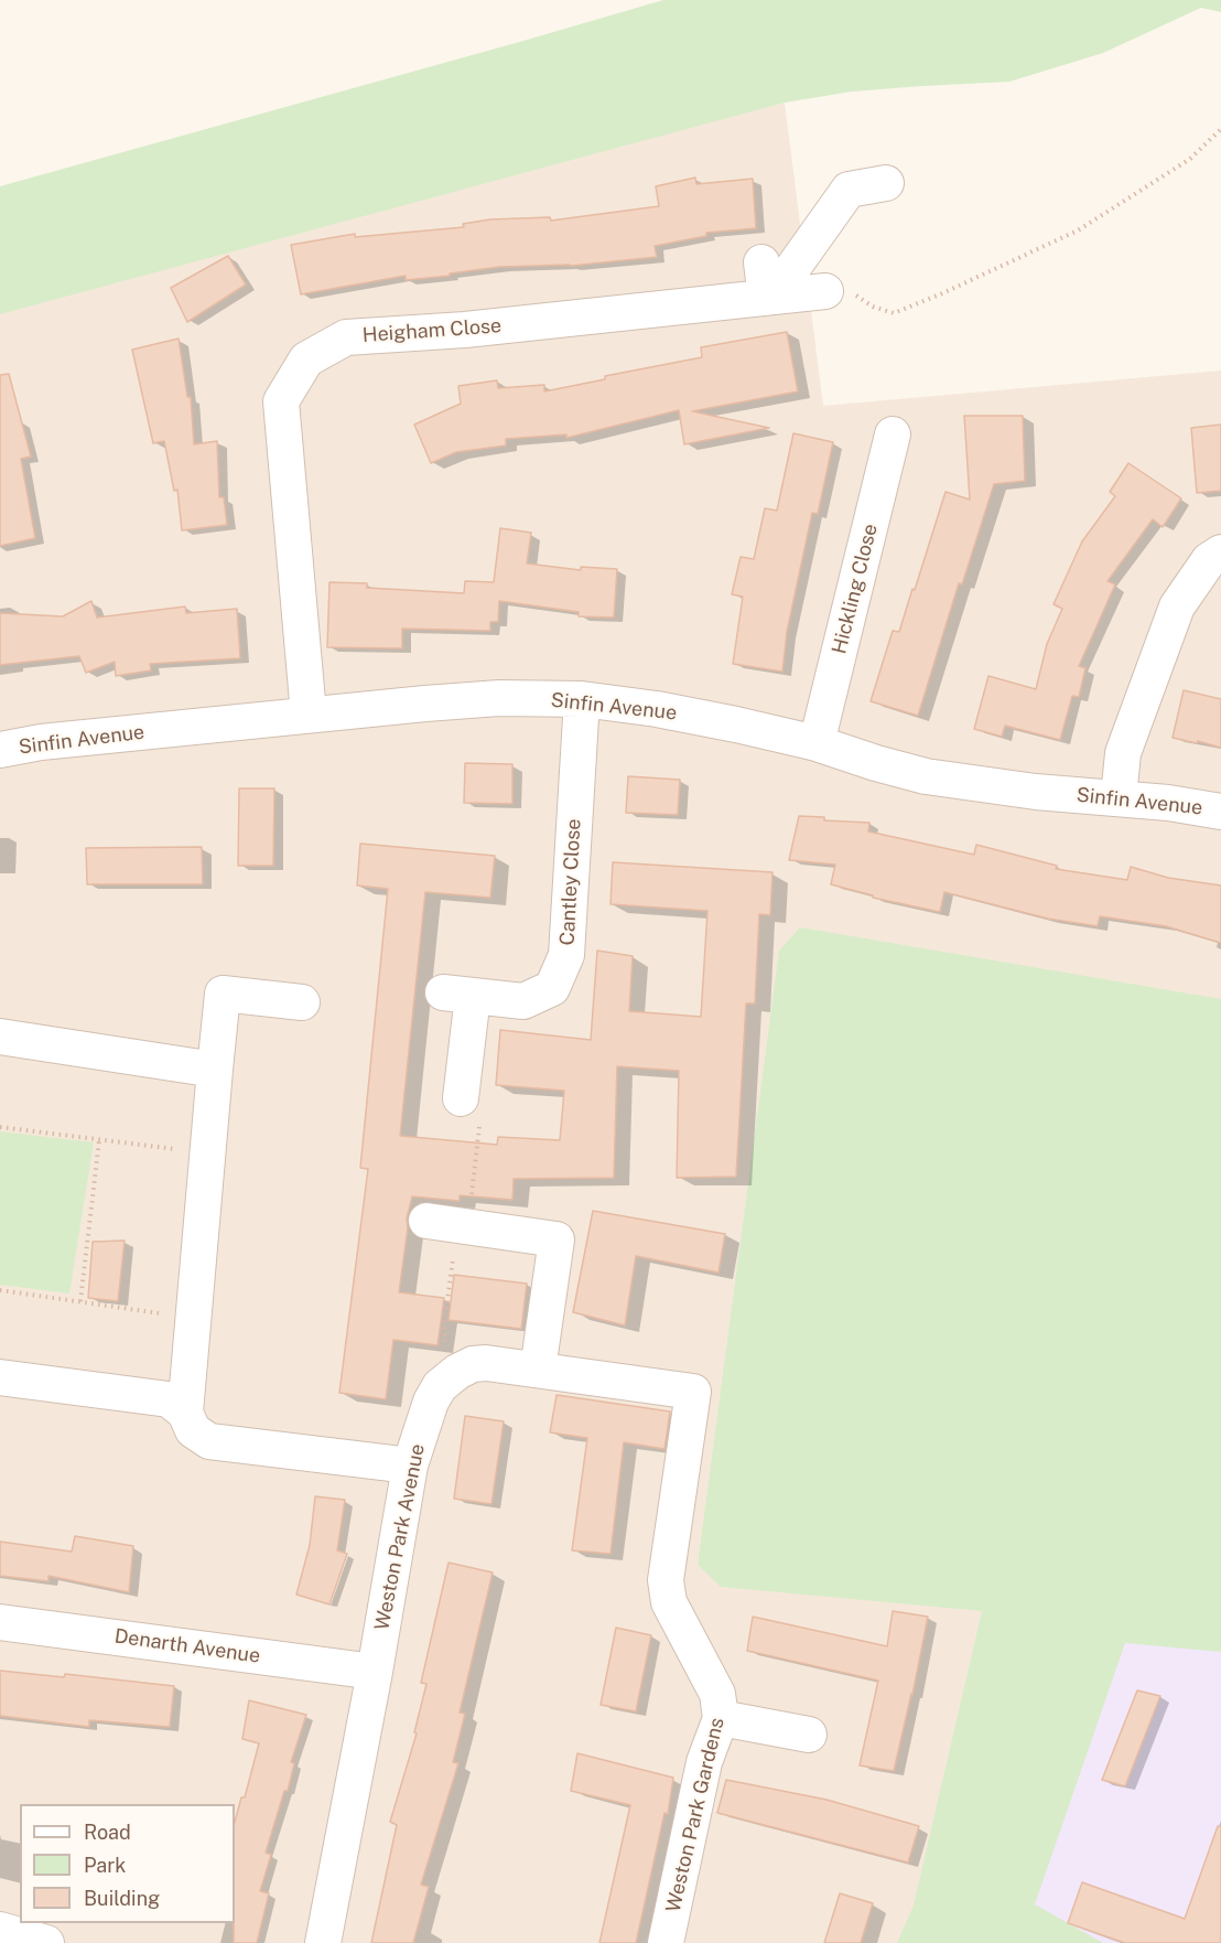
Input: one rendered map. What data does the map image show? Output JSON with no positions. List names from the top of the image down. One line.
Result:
{"streets":{"street":["Heigham Close","Hickling Close","Sinfin Avenue","Cantley Close","Weston Park Avenue","Denarth Avenue","Weston Park Gardens"]},"crossings":[["Heigham Close","Sinfin Avenue"],["Hickling Close","Sinfin Avenue"],["Sinfin Avenue","Cantley Close"],["Weston Park Avenue","Denarth Avenue"]],"legend":["Road","Park","Building"]}
